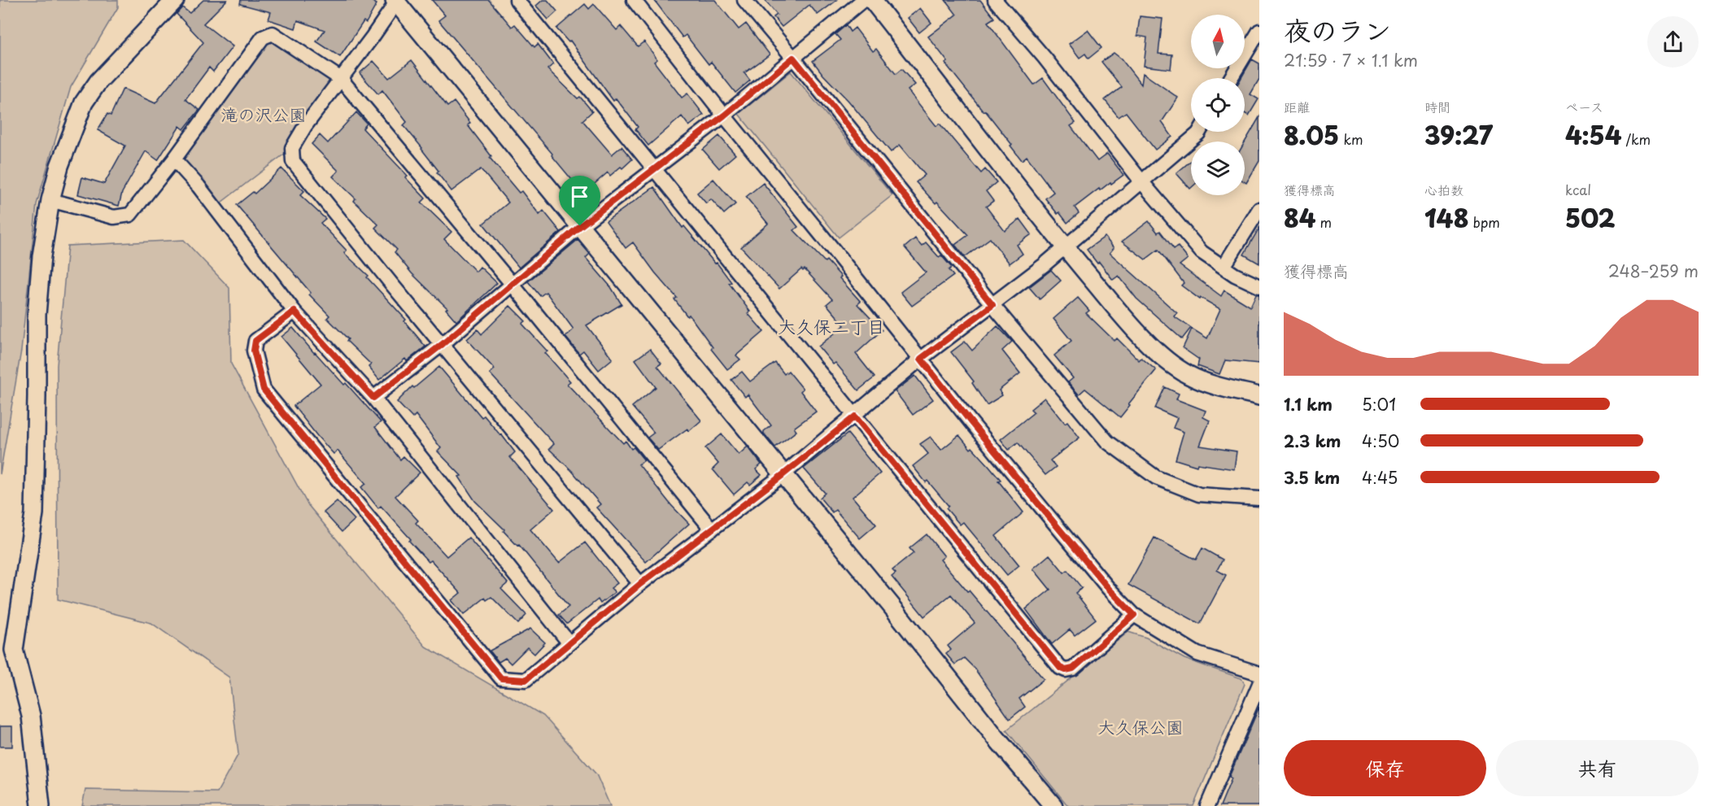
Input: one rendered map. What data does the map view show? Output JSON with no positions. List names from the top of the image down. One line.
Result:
{"districts":["大久保二丁目"],"parks":["滝の沢公園","大久保公園"],"north":"top","page":{"heading":["夜のラン","21:59 · 7 × 1.1 km"],"stats":[["距離","8.05 km"],["時間","39:27"],["ペース","4:54 /km"],["獲得標高","84 m"],["心拍数","148 bpm"],["kcal","502"]],"chart":["獲得標高","248–259 m"],"list":[{"name":"1.1 km","note":"5:01"},{"name":"2.3 km","note":"4:50"},{"name":"3.5 km","note":"4:45"}],"buttons":["保存","共有"]}}
